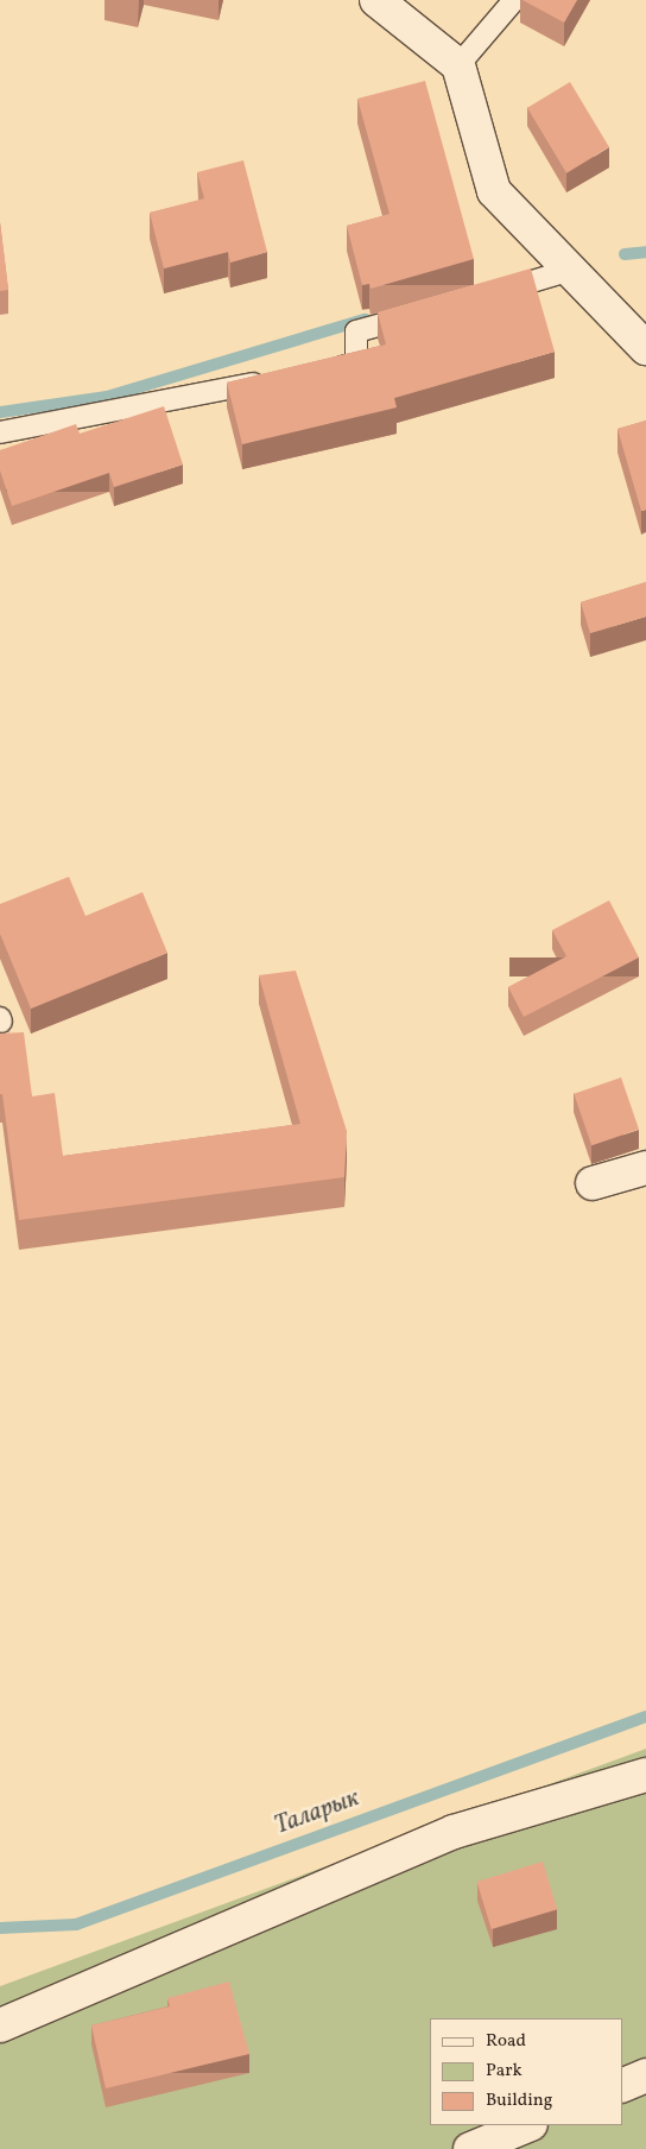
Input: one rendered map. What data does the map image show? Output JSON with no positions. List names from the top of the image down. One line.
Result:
{"water":["Таларык"],"legend":["Road","Park","Building"]}
